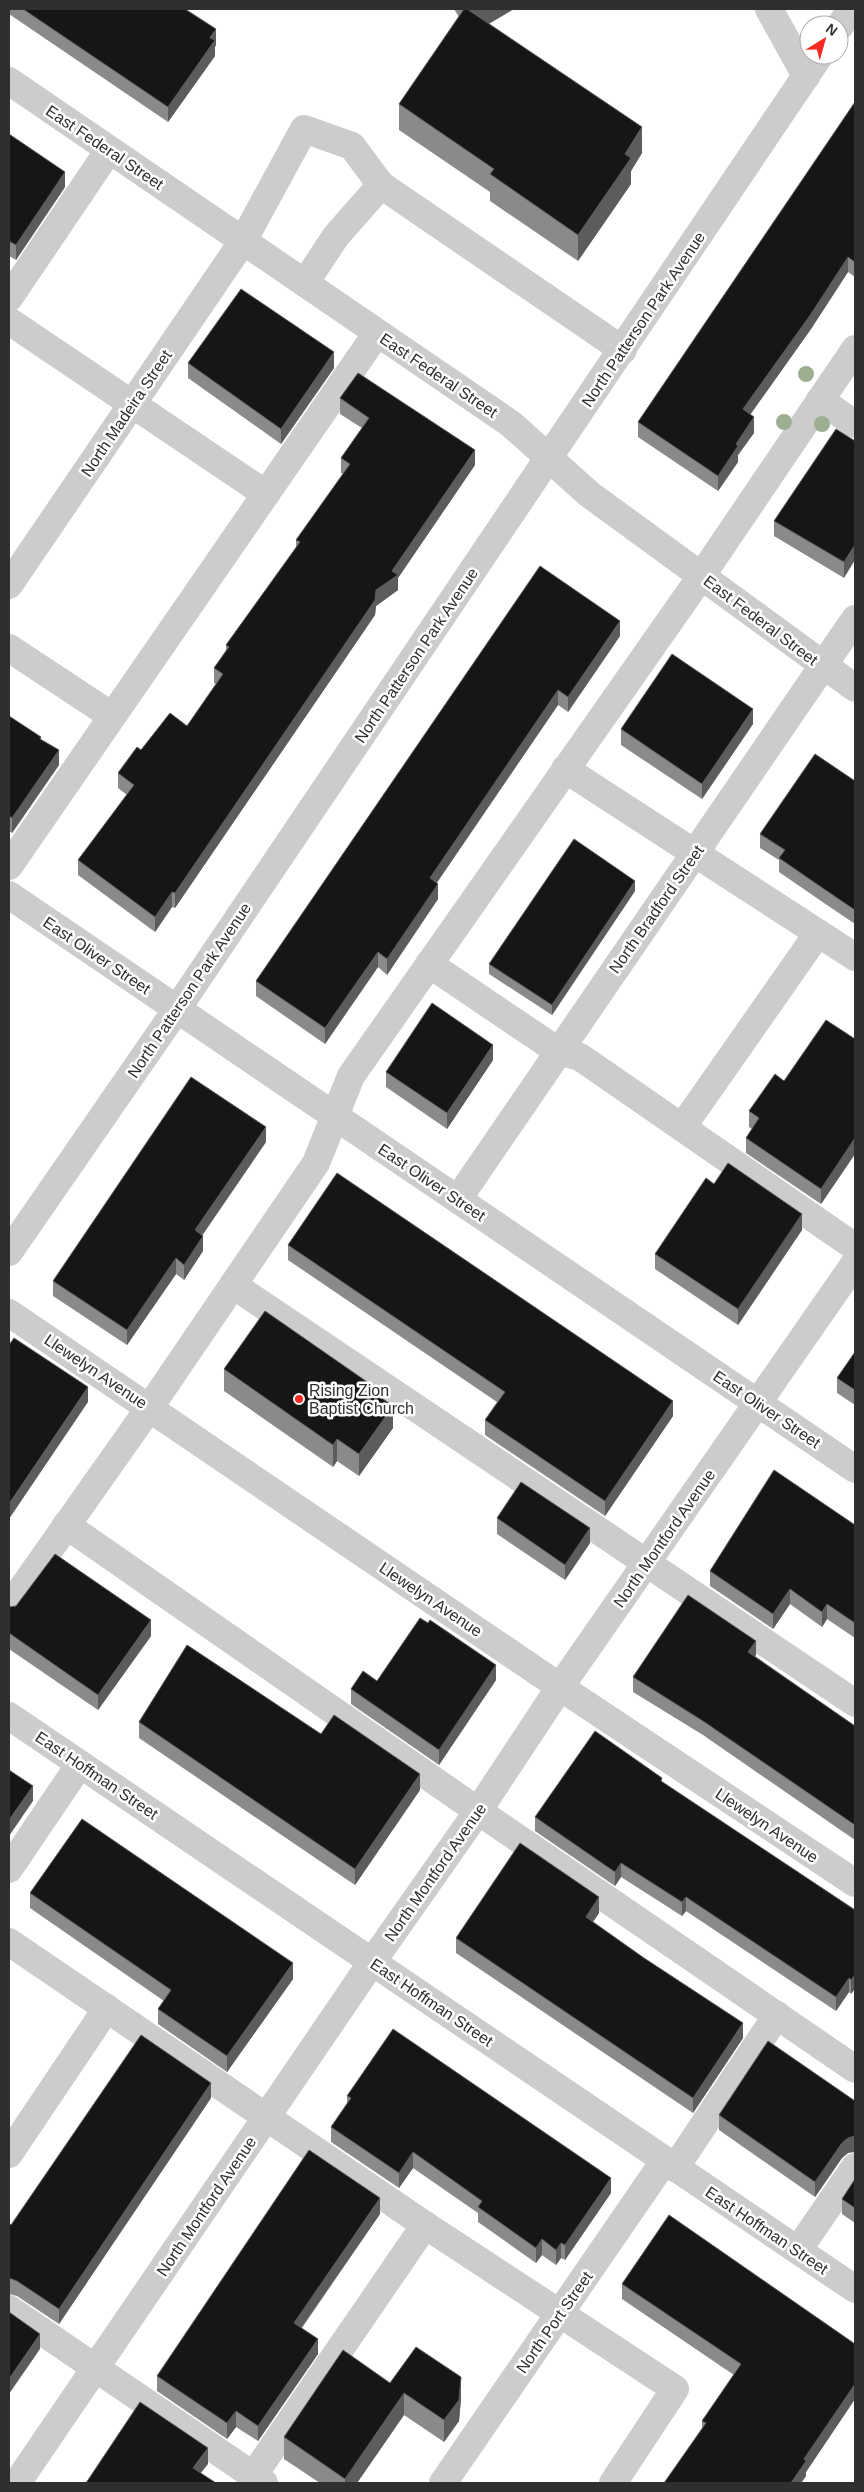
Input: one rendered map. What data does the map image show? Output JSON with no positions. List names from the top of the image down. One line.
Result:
{"streets":{"street":["East Federal Street","North Patterson Park Avenue","North Madeira Street","North Bradford Street","East Oliver Street","Llewelyn Avenue","North Montford Avenue","East Hoffman Street","North Port Street"]},"crossings":[["East Federal Street","North Patterson Park Avenue"],["East Federal Street","North Madeira Street"],["East Federal Street","North Bradford Street"],["North Patterson Park Avenue","East Oliver Street"],["North Bradford Street","East Oliver Street"],["East Oliver Street","North Montford Avenue"],["Llewelyn Avenue","North Montford Avenue"],["North Montford Avenue","East Hoffman Street"],["East Hoffman Street","North Port Street"]],"places":["Rising Zion Baptist Church"],"north":"top right"}
